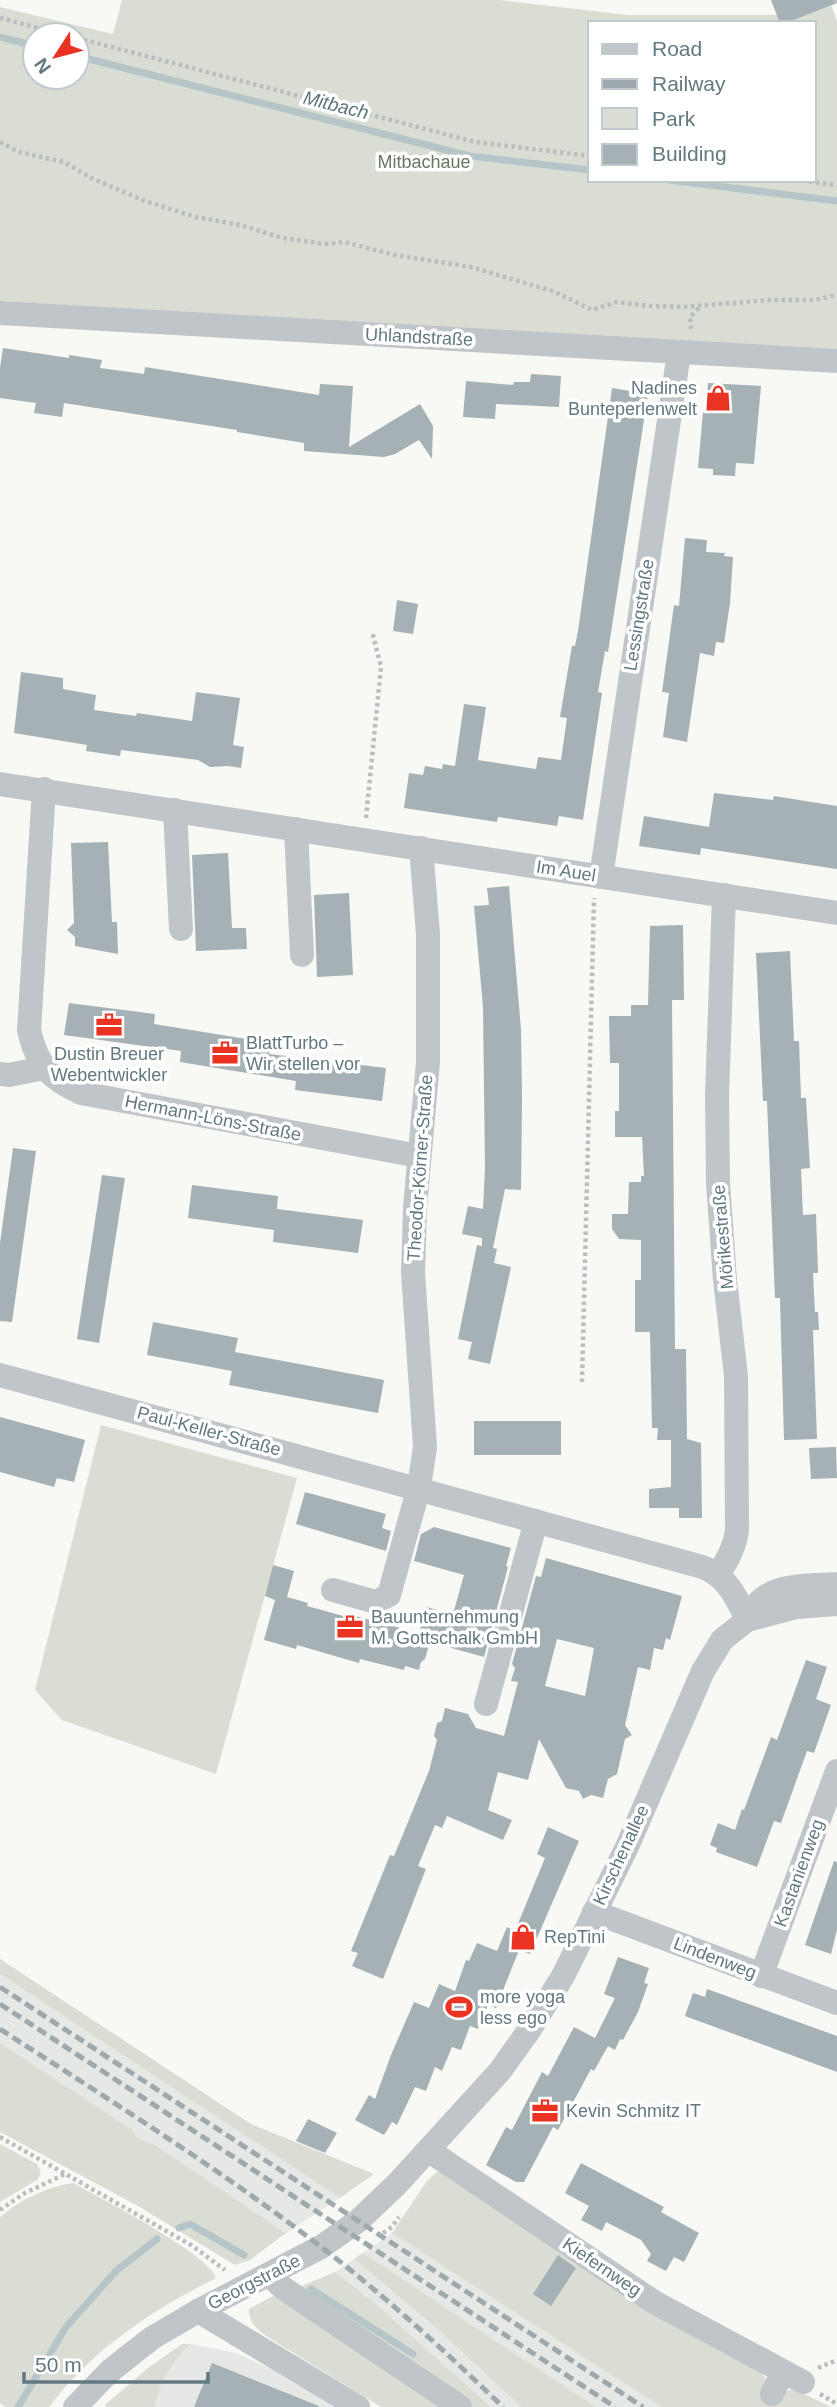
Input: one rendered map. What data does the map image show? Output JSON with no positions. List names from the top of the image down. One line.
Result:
{"streets":{"street":["Uhlandstraße","Lessingstraße","Im Auel","Hermann-Löns-Straße","Theodor-Körner-Straße","Mörikestraße","Paul-Keller-Straße","Kirschenallee","Kastanienweg","Lindenweg","Kiefernweg","Georgstraße"]},"crossings":[["Uhlandstraße","Lessingstraße"],["Lessingstraße","Im Auel"],["Im Auel","Theodor-Körner-Straße"],["Im Auel","Mörikestraße"],["Hermann-Löns-Straße","Theodor-Körner-Straße"],["Theodor-Körner-Straße","Paul-Keller-Straße"],["Mörikestraße","Paul-Keller-Straße"],["Kirschenallee","Lindenweg"],["Kirschenallee","Kiefernweg"],["Kirschenallee","Georgstraße"],["Kastanienweg","Lindenweg"],["Kiefernweg","Georgstraße"]],"water":["Mitbach"],"parks":["Mitbachaue"],"places":{"shop":["Nadines Bunteperlenwelt","RepTini"],"office":["Dustin Breuer Webentwickler","BlattTurbo – Wir stellen vor","Bauunternehmung M. Gottschalk GmbH","Kevin Schmitz IT"],"sports":["more yoga less ego"]},"legend":["Road","Railway","Park","Building"],"scale_bar":"50 m","north":"bottom left"}
